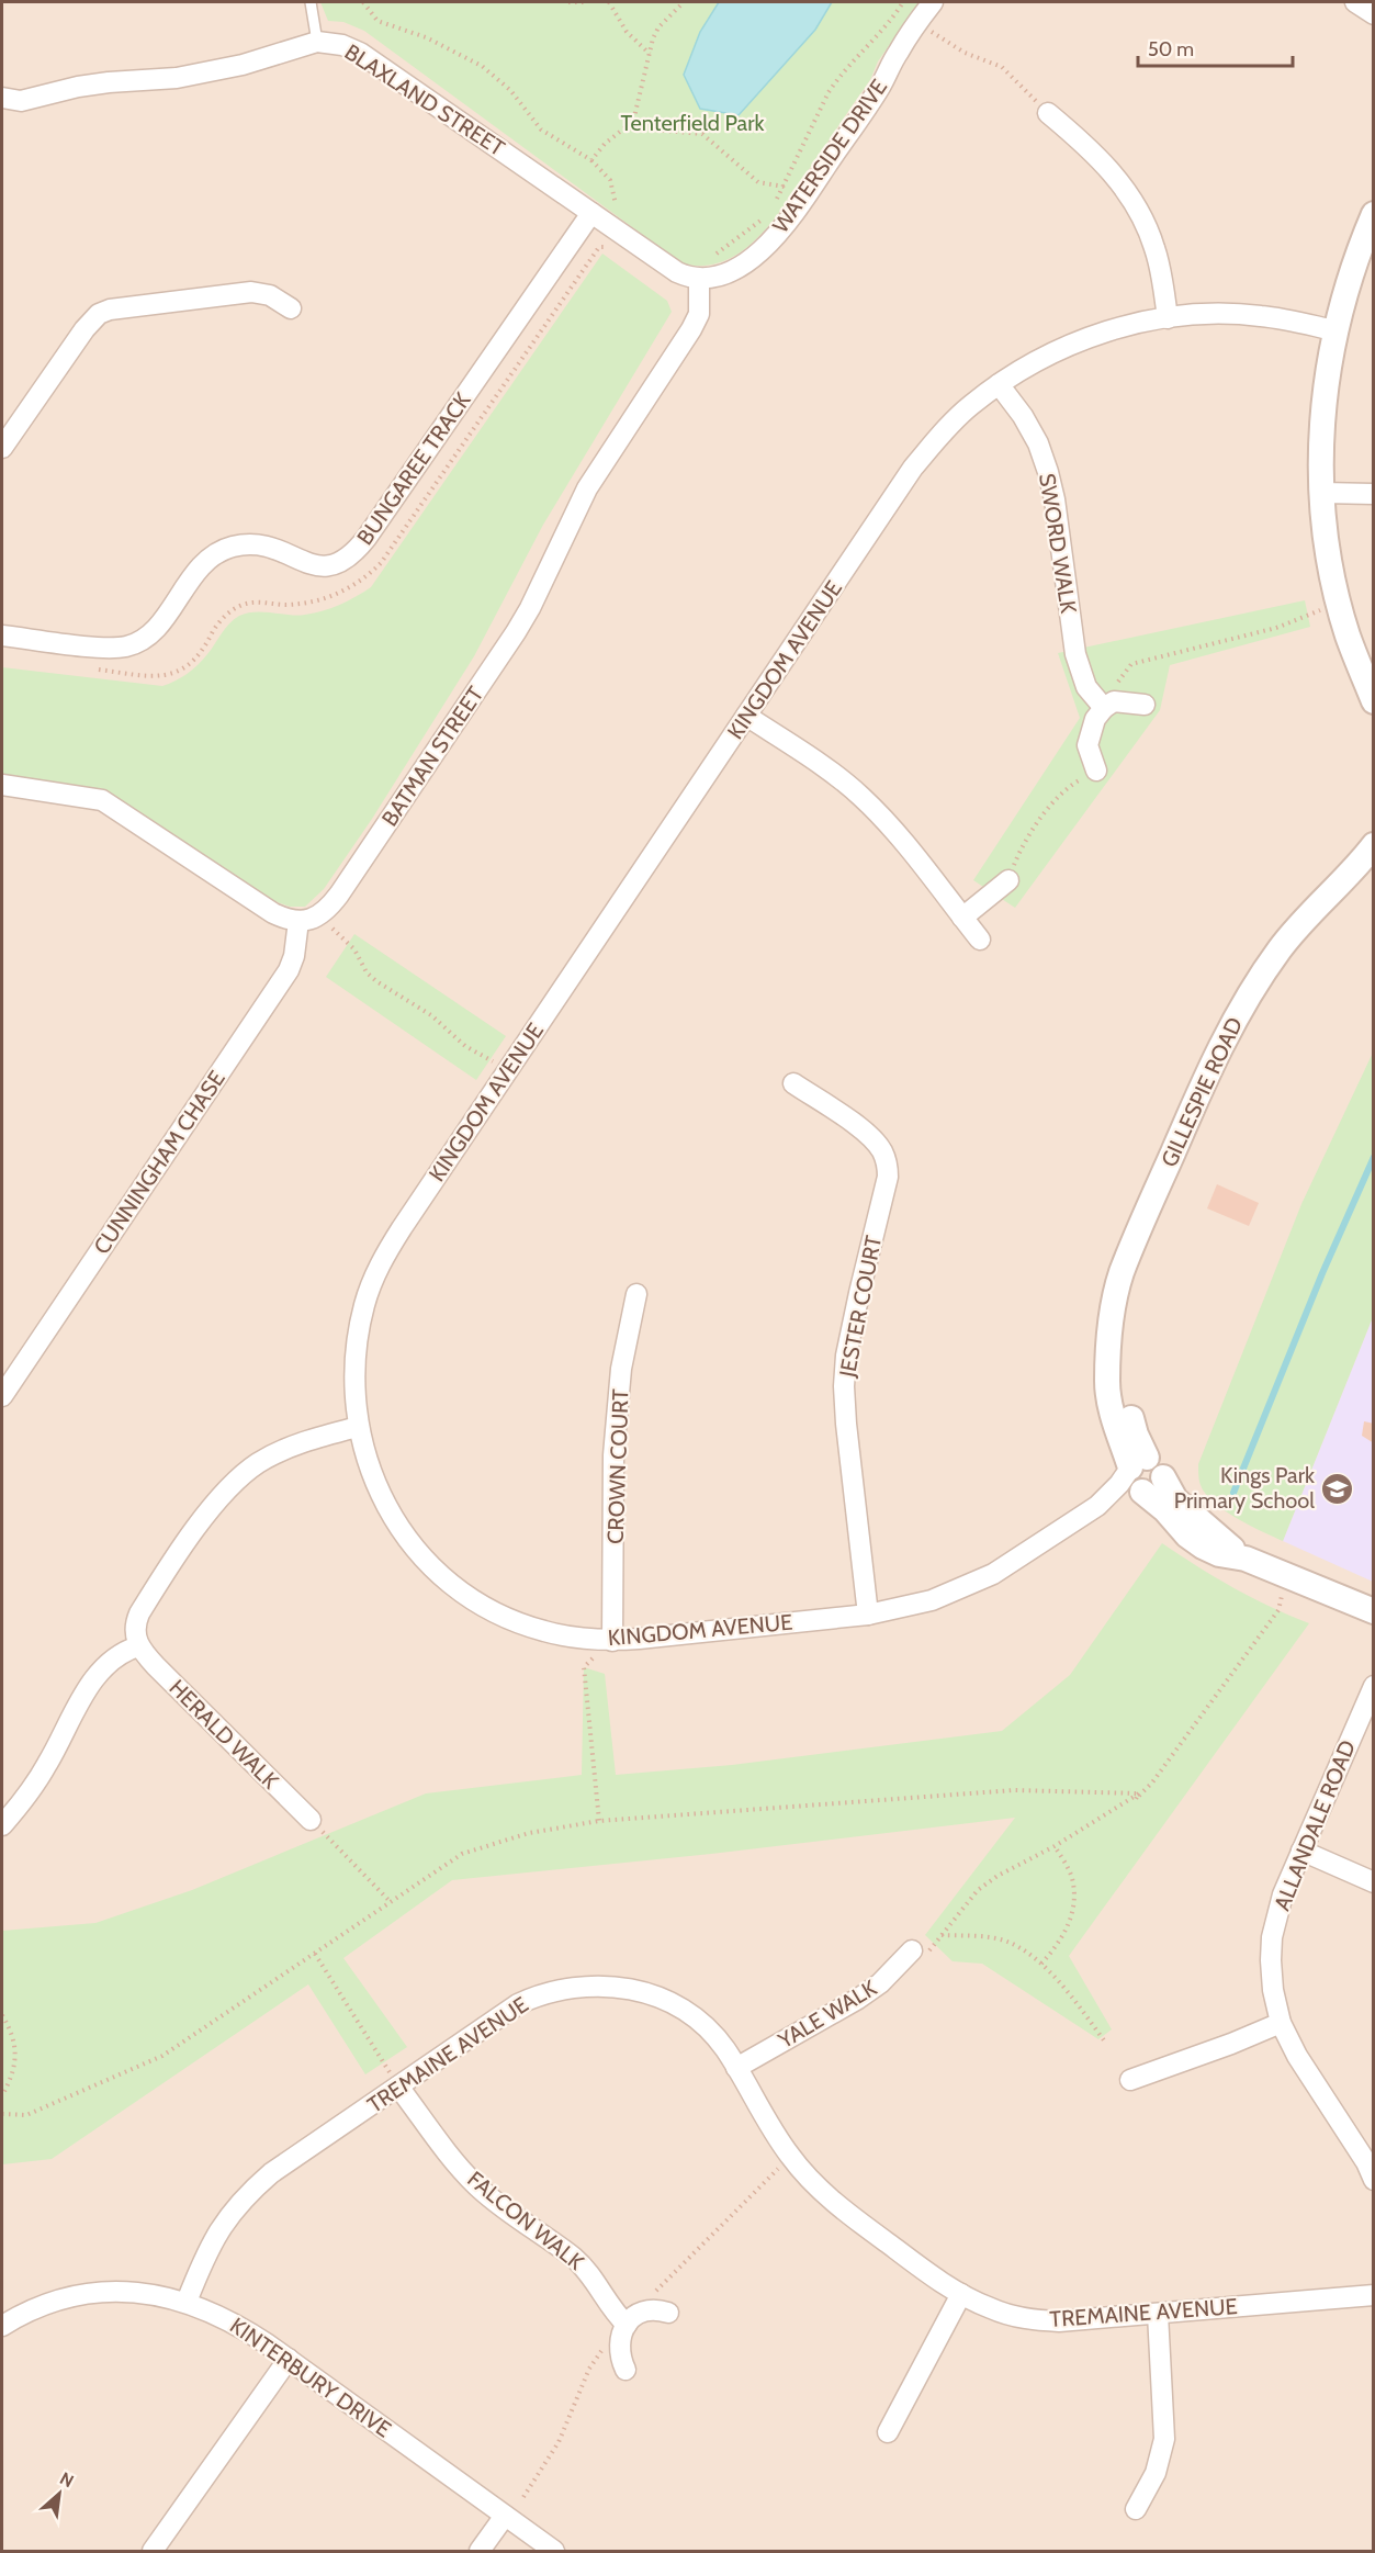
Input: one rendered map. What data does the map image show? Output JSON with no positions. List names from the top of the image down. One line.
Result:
{"streets":{"street":["BLAXLAND STREET","WATERSIDE DRIVE","BUNGAREE TRACK","SWORD WALK","KINGDOM AVENUE","BATMAN STREET","GILLESPIE ROAD","CUNNINGHAM CHASE","JESTER COURT","CROWN COURT","HERALD WALK","ALLANDALE ROAD","YALE WALK","TREMAINE AVENUE","FALCON WALK","KINTERBURY DRIVE"]},"crossings":[["BLAXLAND STREET","WATERSIDE DRIVE"],["BLAXLAND STREET","BUNGAREE TRACK"],["BLAXLAND STREET","BATMAN STREET"],["WATERSIDE DRIVE","BATMAN STREET"],["SWORD WALK","KINGDOM AVENUE"],["KINGDOM AVENUE","GILLESPIE ROAD"],["KINGDOM AVENUE","JESTER COURT"],["KINGDOM AVENUE","CROWN COURT"],["YALE WALK","TREMAINE AVENUE"],["TREMAINE AVENUE","FALCON WALK"],["TREMAINE AVENUE","KINTERBURY DRIVE"]],"parks":["Tenterfield Park"],"places":{"school or university":["Kings Park Primary School"]},"scale_bar":"50 m","north":"top right"}
